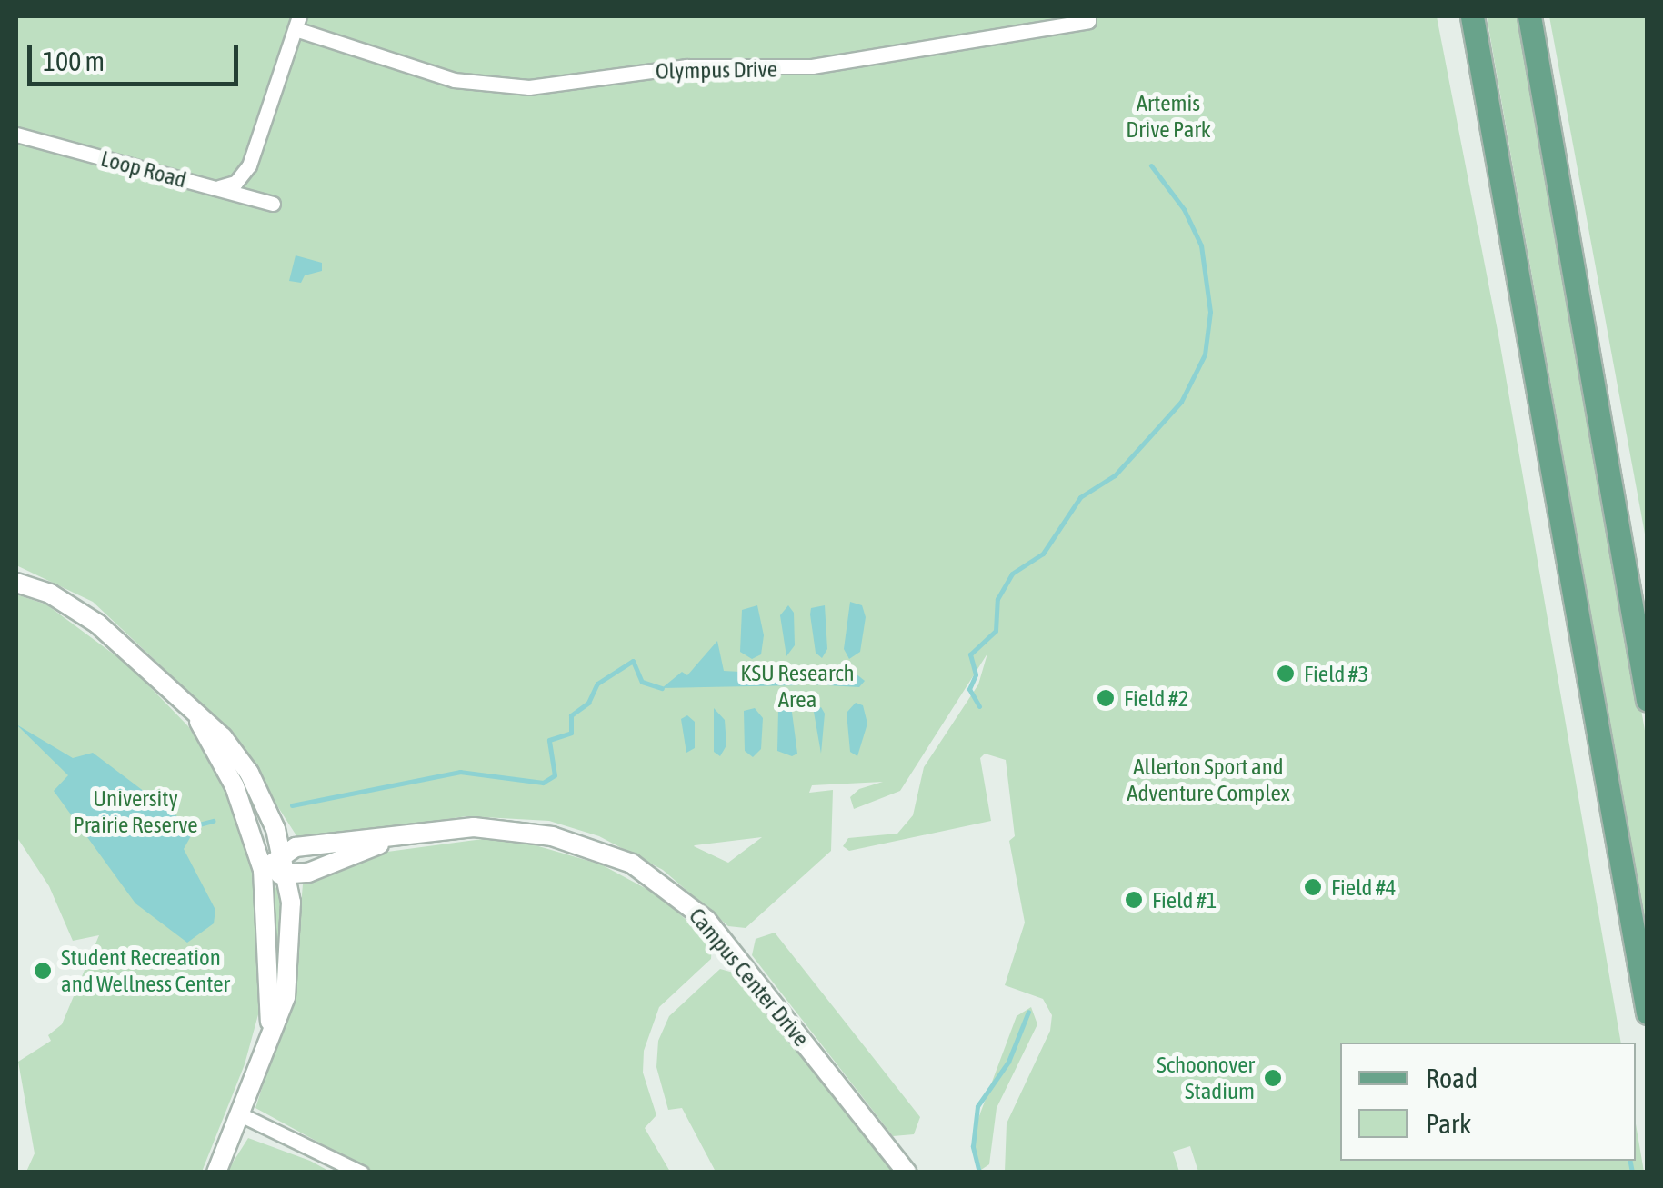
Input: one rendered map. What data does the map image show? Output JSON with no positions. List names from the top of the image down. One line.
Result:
{"streets":{"street":["Olympus Drive","Loop Road","Campus Center Drive"]},"parks":["Artemis Drive Park","KSU Research Area","Allerton Sport and Adventure Complex","University Prairie Reserve"],"places":["Field #3","Field #2","Field #4","Field #1","Student Recreation and Wellness Center","Schoonover Stadium"],"legend":["Road","Park"],"scale_bar":"100 m"}
